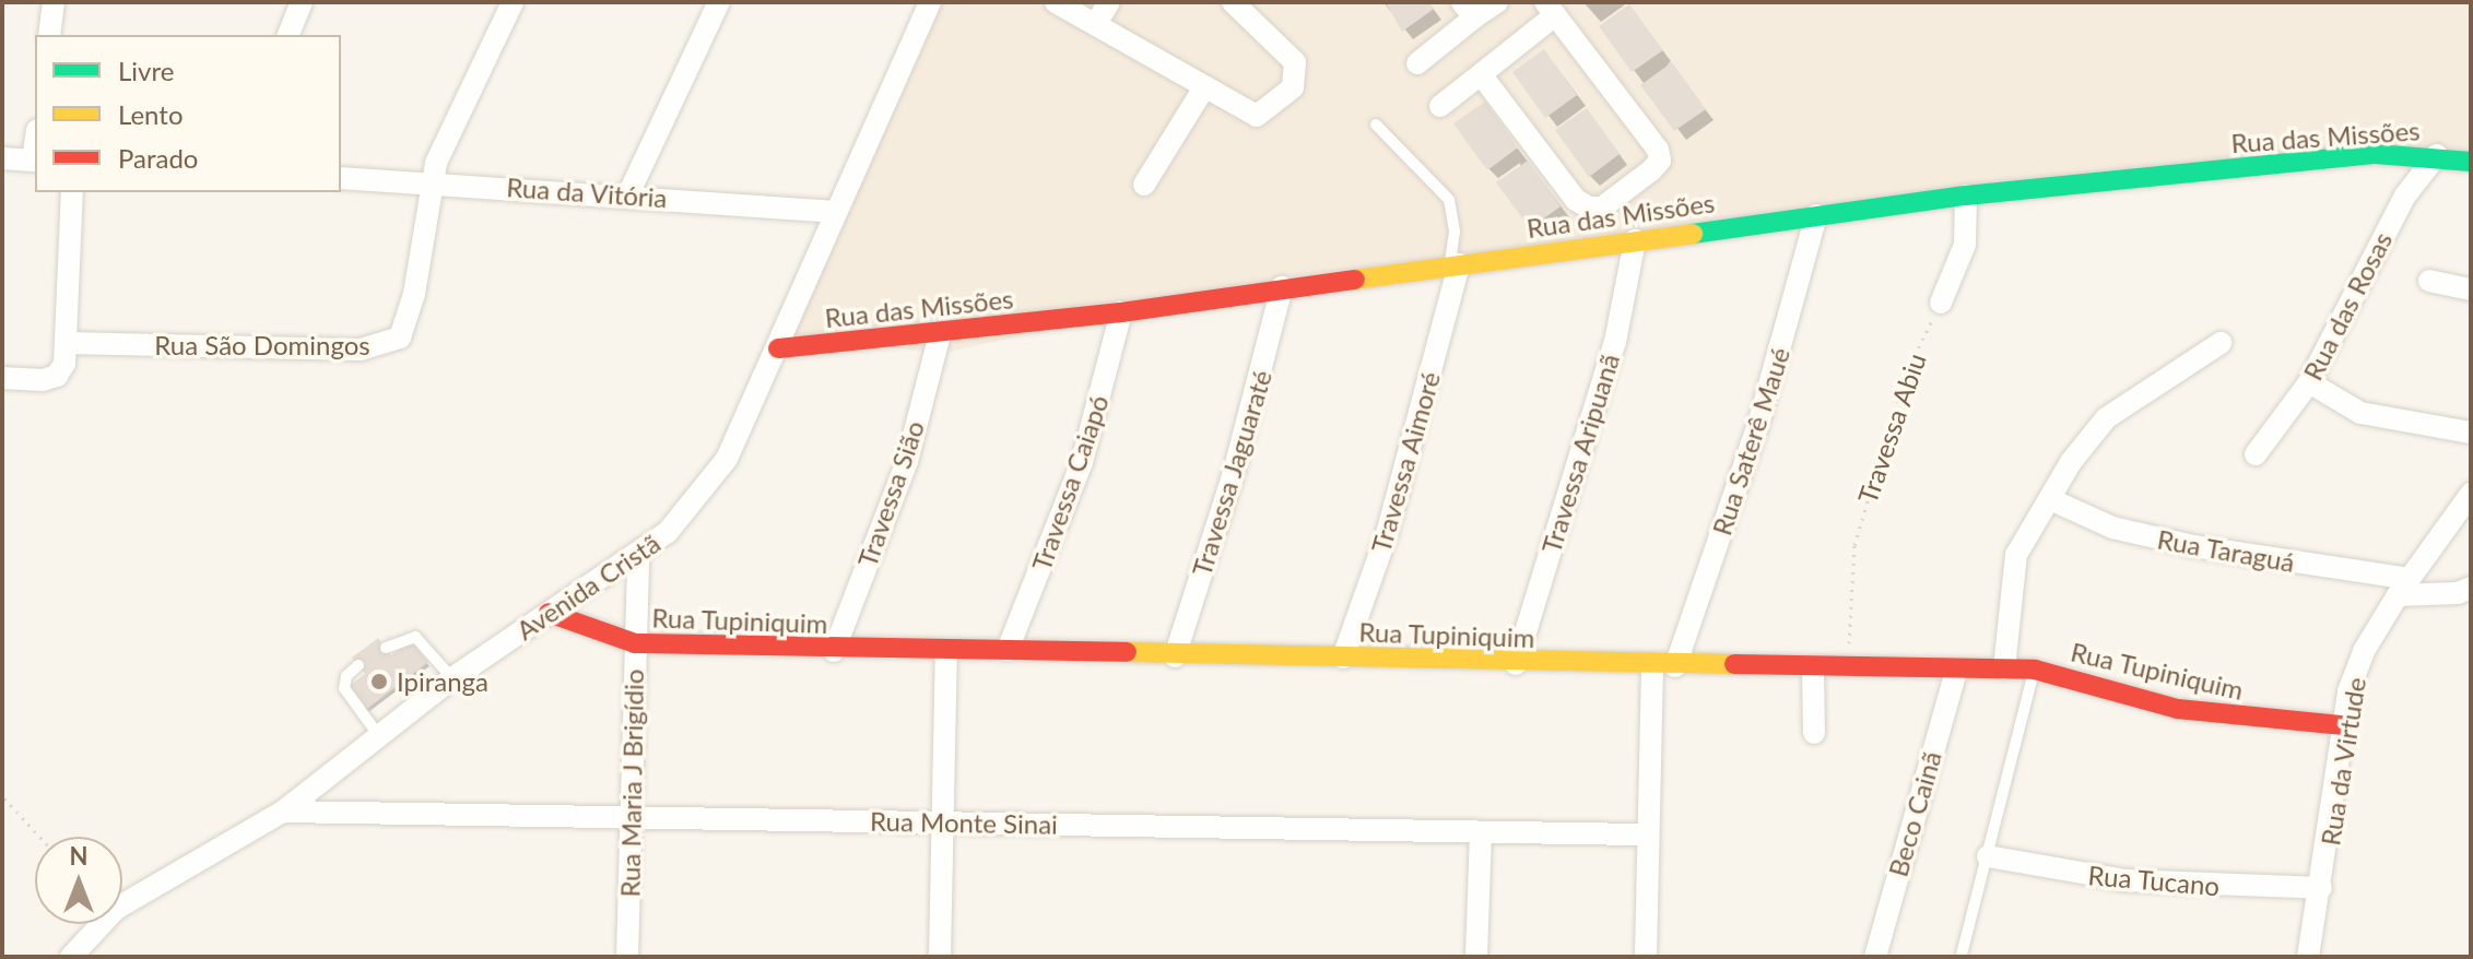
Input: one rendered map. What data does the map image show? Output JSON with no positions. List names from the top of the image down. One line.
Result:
{"streets":{"street":["Rua das Missões","Rua da Vitória","Rua das Rosas","Rua São Domingos","Rua Saterê Maué","Travessa Aripuanã","Travessa Aimoré","Travessa Jaguaraté","Travessa Caiapó","Travessa Sião","Rua Taraguá","Avenida Cristã","Rua Tupiniquim","Rua da Virtude","Rua Maria J Brigídio","Beco Cainã","Rua Monte Sinai","Rua Tucano"],"path":["Travessa Abiu"]},"crossings":[["Rua das Missões","Rua das Rosas"],["Rua das Missões","Rua Saterê Maué"],["Rua das Missões","Travessa Aripuanã"],["Rua das Missões","Travessa Aimoré"],["Rua das Missões","Travessa Jaguaraté"],["Rua das Missões","Travessa Caiapó"],["Rua das Missões","Travessa Sião"],["Rua das Missões","Avenida Cristã"],["Rua da Vitória","Rua São Domingos"],["Rua da Vitória","Avenida Cristã"],["Travessa Abiu","Rua Tupiniquim"],["Rua Saterê Maué","Rua Tupiniquim"],["Rua Saterê Maué","Rua Monte Sinai"],["Travessa Aripuanã","Rua Tupiniquim"],["Travessa Aimoré","Rua Tupiniquim"],["Travessa Jaguaraté","Rua Tupiniquim"],["Travessa Caiapó","Rua Tupiniquim"],["Travessa Sião","Rua Tupiniquim"],["Rua Taraguá","Rua da Virtude"],["Avenida Cristã","Rua Tupiniquim"],["Avenida Cristã","Rua Maria J Brigídio"],["Avenida Cristã","Rua Monte Sinai"],["Rua Tupiniquim","Rua da Virtude"],["Rua Tupiniquim","Rua Maria J Brigídio"],["Rua Tupiniquim","Beco Cainã"],["Rua da Virtude","Rua Tucano"],["Rua Maria J Brigídio","Rua Monte Sinai"]],"places":["Ipiranga"],"legend":["Livre","Lento","Parado"],"north":"top"}
